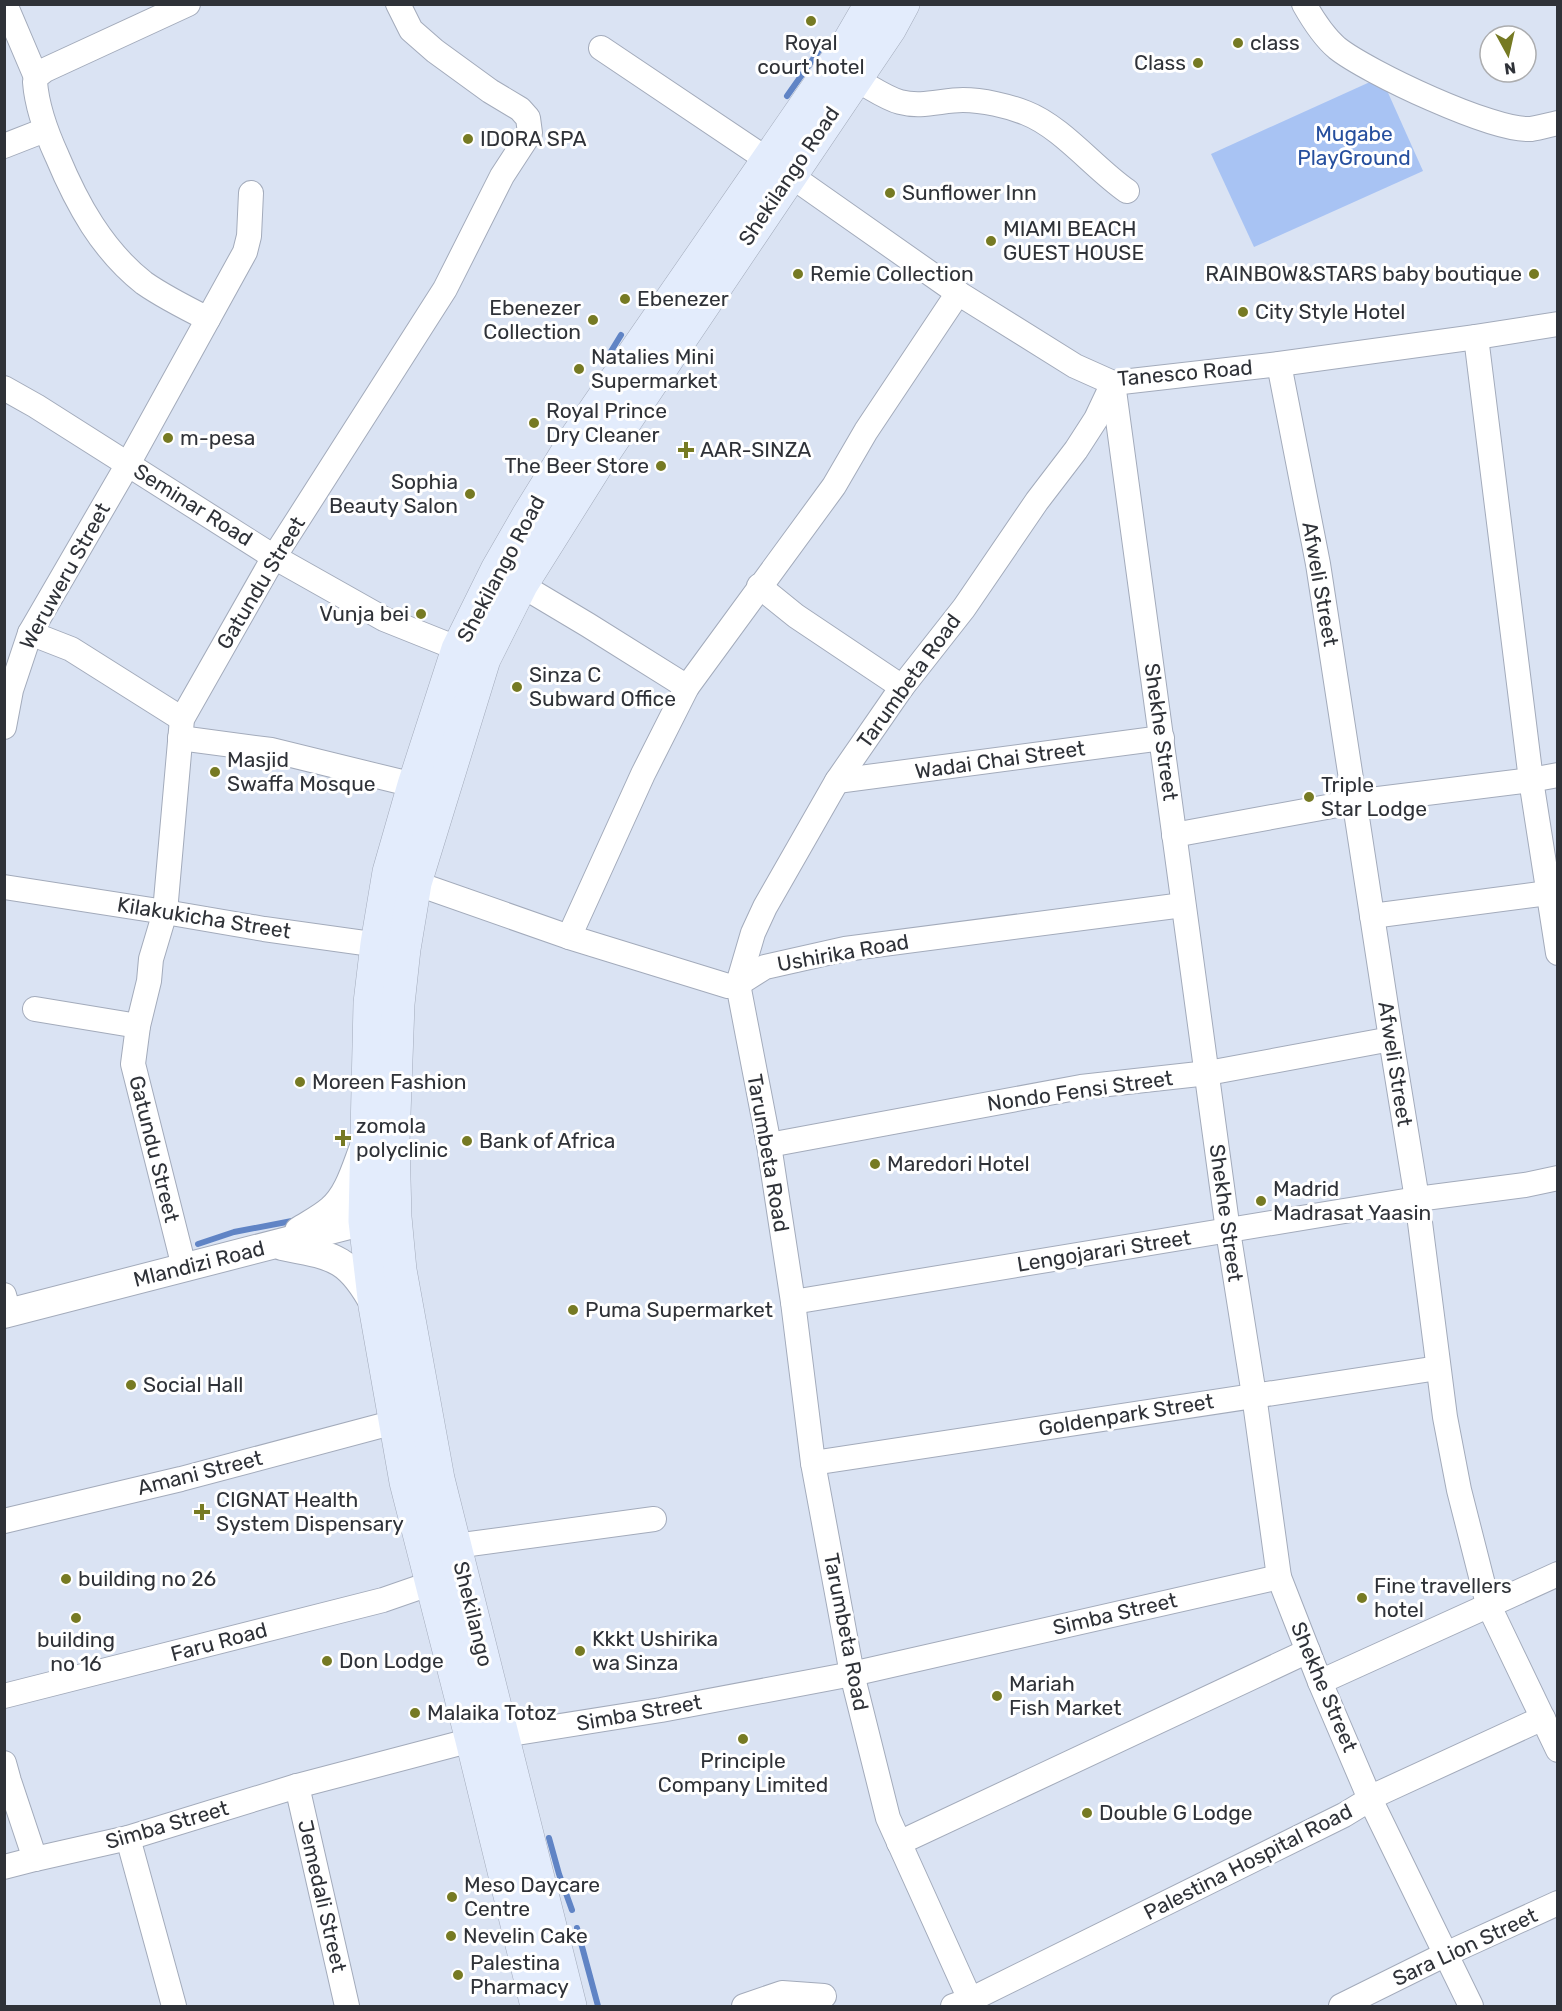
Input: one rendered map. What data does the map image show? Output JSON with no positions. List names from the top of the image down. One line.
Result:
{"streets":{"main road":["Shekilango Road","Shekilango"],"street":["Tanesco Road","Seminar Road","Weruweru Street","Gatundu Street","Afweli Street","Tarumbeta Road","Shekhe Street","Wadai Chai Street","Kilakukicha Street","Ushirika Road","Nondo Fensi Street","Lengojarari Street","Mlandizi Road","Goldenpark Street","Amani Street","Simba Street","Faru Road","Palestina Hospital Road","Jemedali Street","Sara Lion Street"]},"crossings":[["Shekilango Road","Tanesco Road"],["Shekilango Road","Seminar Road"],["Shekilango Road","Kilakukicha Street"],["Shekilango Road","Mlandizi Road"],["Shekilango Road","Shekilango"],["Tanesco Road","Afweli Street"],["Tanesco Road","Tarumbeta Road"],["Tanesco Road","Shekhe Street"],["Seminar Road","Weruweru Street"],["Seminar Road","Gatundu Street"],["Gatundu Street","Kilakukicha Street"],["Gatundu Street","Mlandizi Road"],["Afweli Street","Nondo Fensi Street"],["Afweli Street","Lengojarari Street"],["Afweli Street","Goldenpark Street"],["Afweli Street","Palestina Hospital Road"],["Tarumbeta Road","Shekhe Street"],["Tarumbeta Road","Wadai Chai Street"],["Tarumbeta Road","Ushirika Road"],["Tarumbeta Road","Nondo Fensi Street"],["Tarumbeta Road","Lengojarari Street"],["Tarumbeta Road","Goldenpark Street"],["Tarumbeta Road","Simba Street"],["Tarumbeta Road","Palestina Hospital Road"],["Shekhe Street","Wadai Chai Street"],["Shekhe Street","Ushirika Road"],["Shekhe Street","Nondo Fensi Street"],["Shekhe Street","Lengojarari Street"],["Shekhe Street","Goldenpark Street"],["Shekhe Street","Simba Street"],["Shekhe Street","Palestina Hospital Road"],["Shekhe Street","Sara Lion Street"],["Mlandizi Road","Shekilango"],["Amani Street","Shekilango"],["Shekilango","Simba Street"],["Shekilango","Faru Road"],["Simba Street","Jemedali Street"]],"parks":["Mugabe PlayGround"],"places":{"other":["Royal court hotel","class","Class","IDORA SPA","Sunflower Inn","MIAMI BEACH GUEST HOUSE","Remie Collection","RAINBOW&STARS baby boutique","Ebenezer","City Style Hotel","Ebenezer Collection","Natalies Mini Supermarket","Royal Prince Dry Cleaner","m-pesa","The Beer Store","Sophia Beauty Salon","Vunja bei","Sinza C Subward Office","Masjid Swaffa Mosque","Triple Star Lodge","Moreen Fashion","Bank of Africa","Maredori Hotel","Madrid Madrasat Yaasin","Puma Supermarket","Social Hall","building no 26","Fine travellers hotel","building no 16","Kkkt Ushirika wa Sinza","Don Lodge","Mariah Fish Market","Malaika Totoz","Principle Company Limited","Double G Lodge","Meso Daycare Centre","Nevelin Cake","Palestina Pharmacy"],"health":["AAR-SINZA","zomola polyclinic","CIGNAT Health System Dispensary"]},"north":"bottom"}
